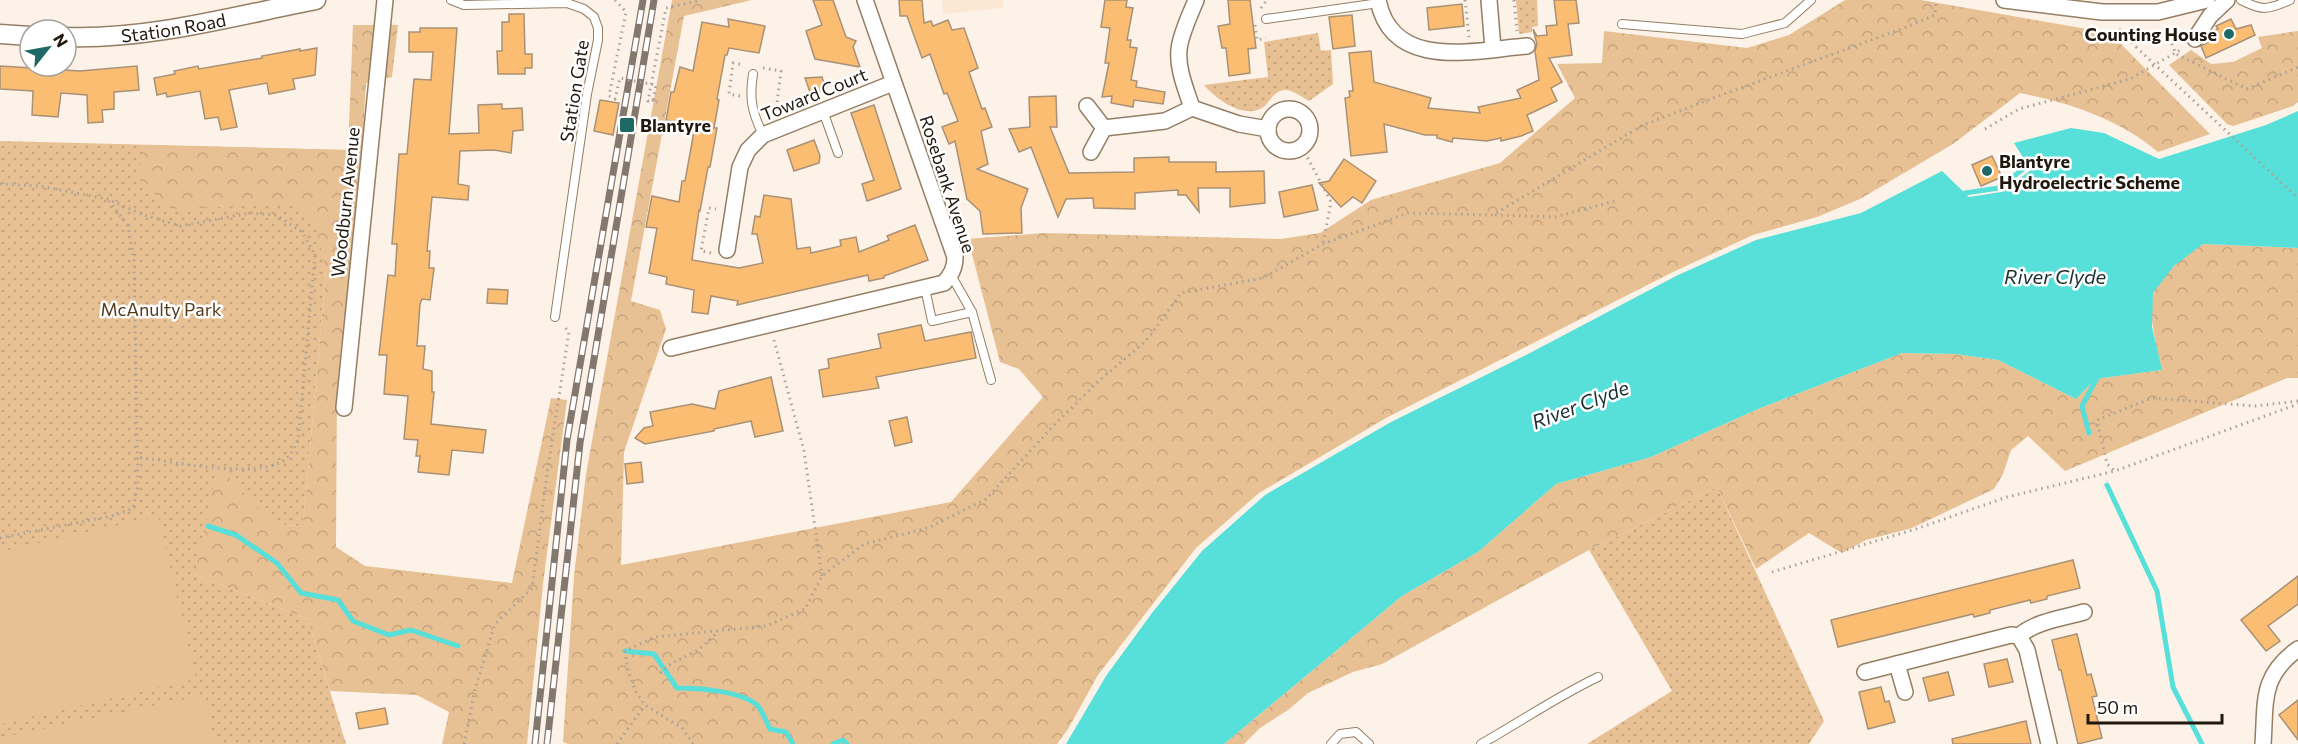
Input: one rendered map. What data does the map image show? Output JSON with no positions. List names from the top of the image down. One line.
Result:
{"streets":{"street":["Station Road","Toward Court","Rosebank Avenue","Woodburn Avenue"],"lane":["Station Gate"]},"crossings":[["Toward Court","Rosebank Avenue"]],"water":["River Clyde"],"parks":["McAnulty Park"],"places":{"other":["Counting House","Blantyre Hydroelectric Scheme"],"transit":["Blantyre"]},"scale_bar":"50 m","north":"top right"}
